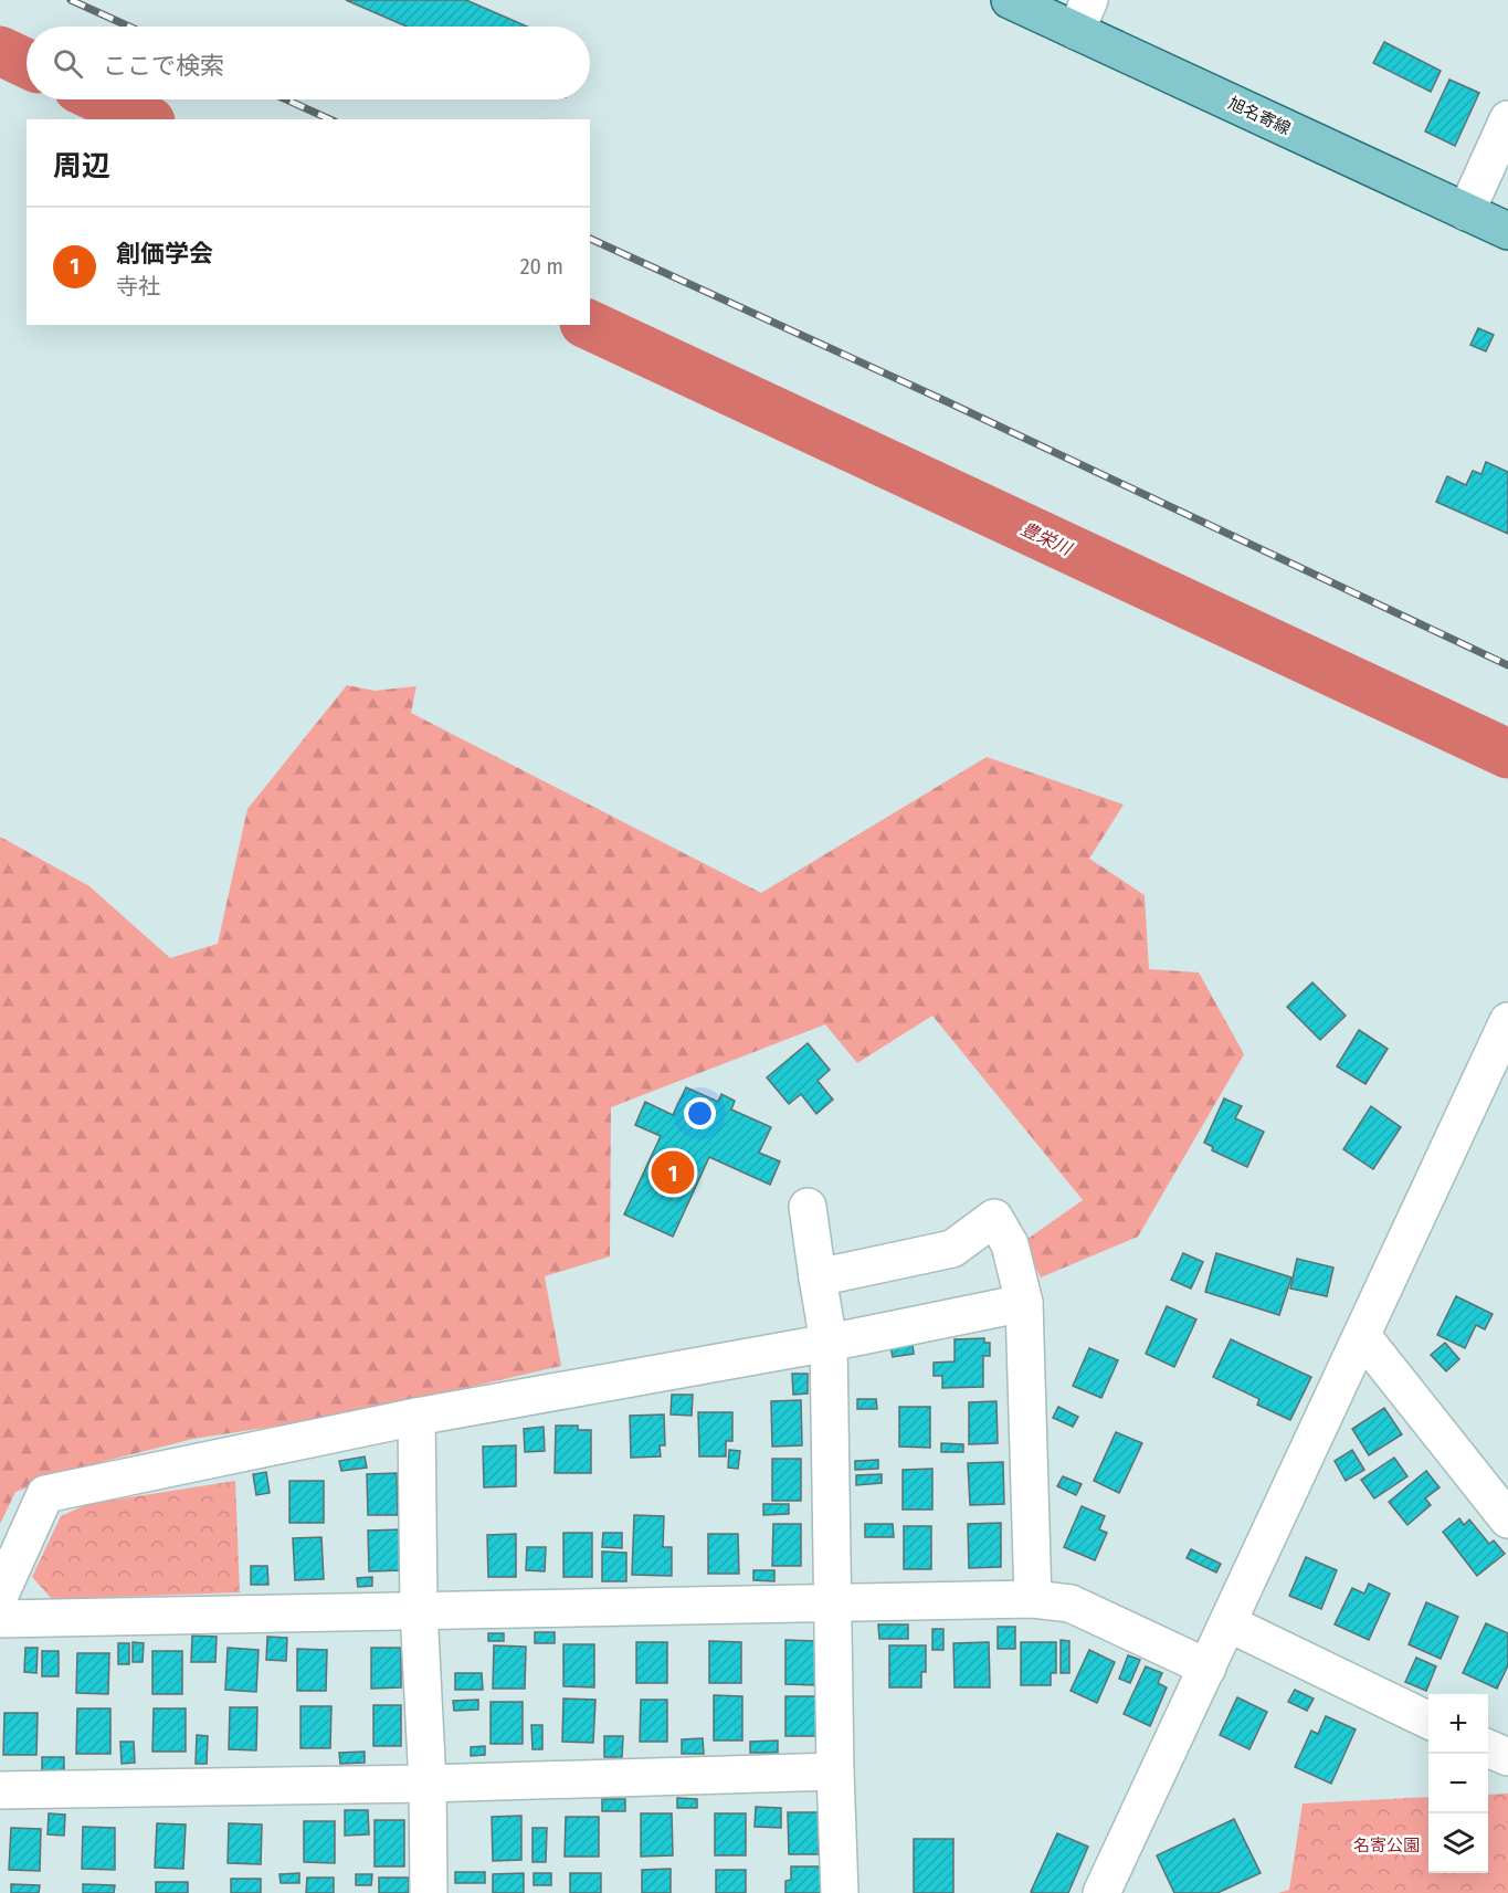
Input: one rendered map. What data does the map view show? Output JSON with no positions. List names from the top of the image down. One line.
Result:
{"streets":{"main road":["旭名寄線"]},"water":["豊栄川"],"parks":["名寄公園"],"page":{"search":"ここで検索","heading":"周辺","list":[{"mark":"1","name":"創価学会","note":"寺社","value":"20 m"}],"pins":"1","map_buttons":["+","−"]}}
